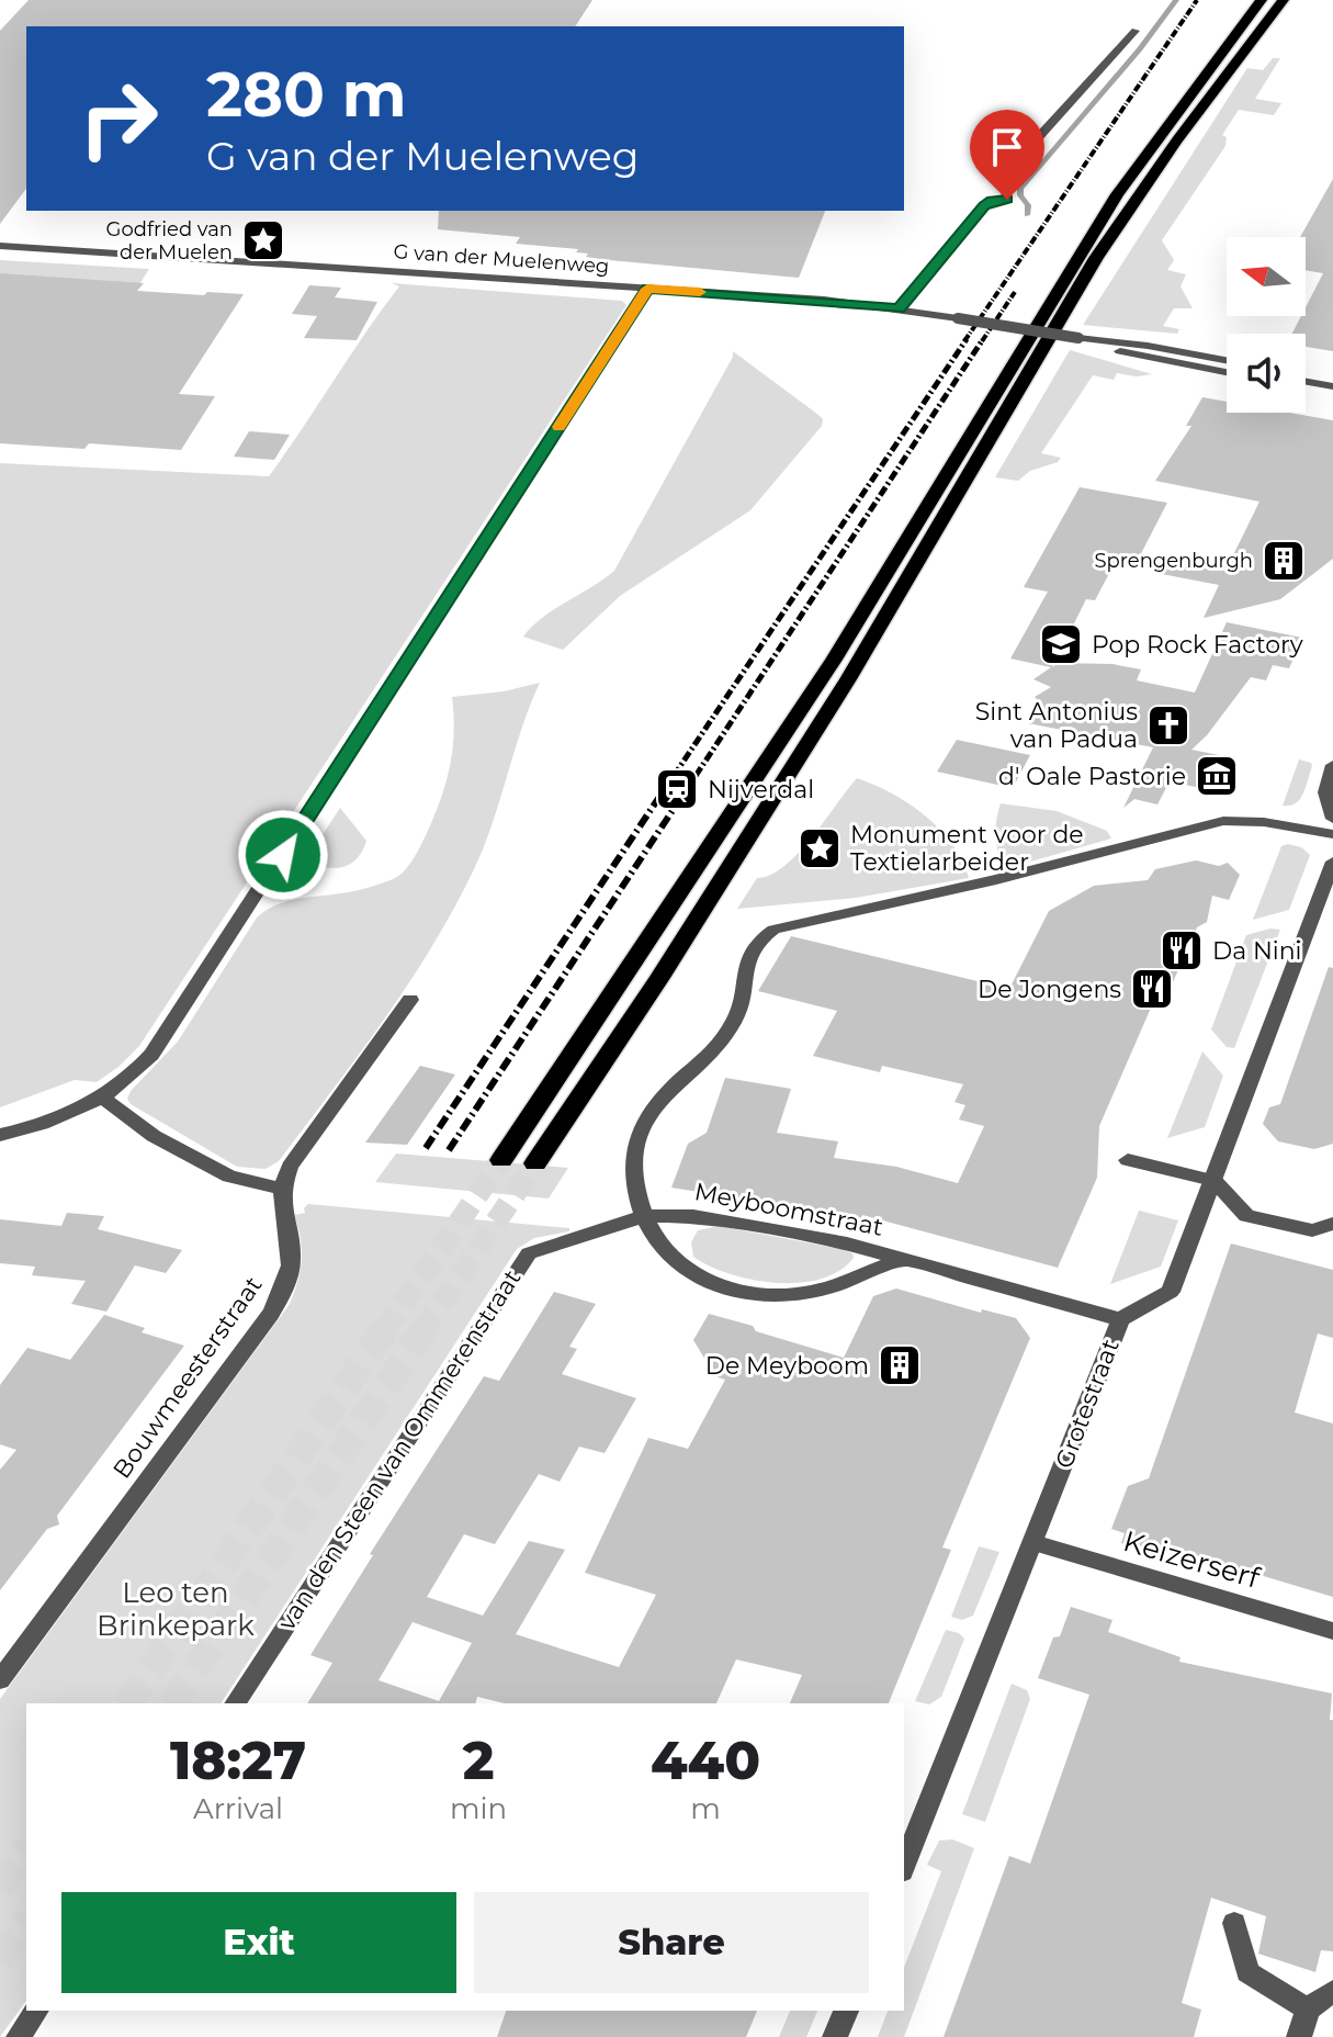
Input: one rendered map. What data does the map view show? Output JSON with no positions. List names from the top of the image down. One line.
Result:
{"streets":{"street":["G van der Muelenweg","Meyboomstraat","Bouwmeesterstraat","Grotestraat","van den Steen van Ommerenstraat","Keizerserf"]},"crossings":[["Meyboomstraat","Grotestraat"],["Meyboomstraat","van den Steen van Ommerenstraat"],["Grotestraat","Keizerserf"]],"parks":["Leo ten Brinkepark"],"places":{"place":["Godfried van der Muelen","Monument voor de Textielarbeider"],"building":["Sprengenburgh","De Meyboom"],"school or university":["Pop Rock Factory"],"church":["Sint Antonius van Padua"],"museum":["d' Oale Pastorie"],"station":["Nijverdal"],"restaurant":["Da Nini","De Jongens"]},"north":"left","page":{"turn":["280 m","G van der Muelenweg"],"eta":["18:27","Arrival","2","min","440","m"],"buttons":["Exit","Share"]}}
